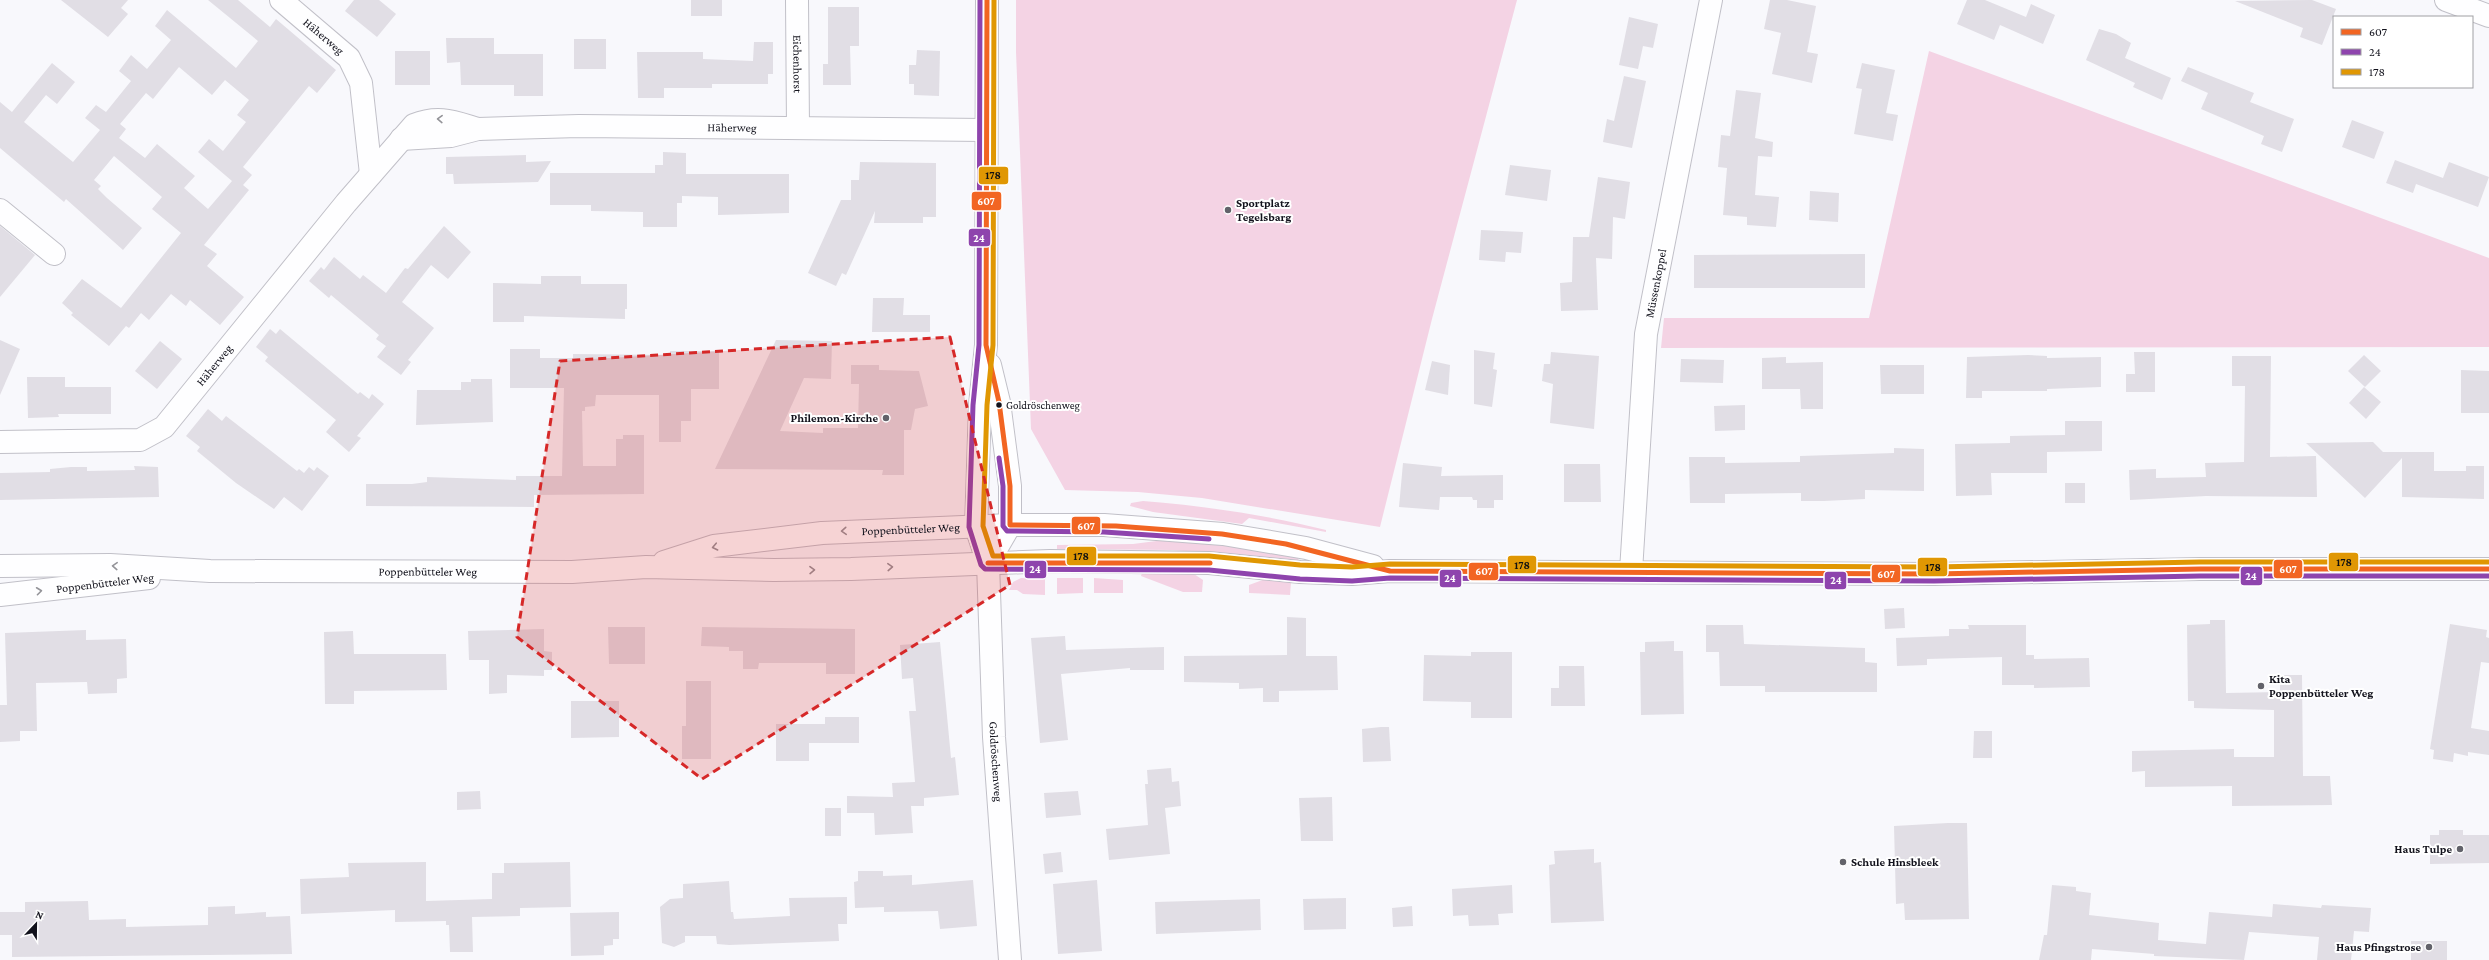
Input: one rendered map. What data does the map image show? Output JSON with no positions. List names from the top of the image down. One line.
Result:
{"streets":{"main road":["Häherweg","Eichenhorst","Müssenkoppel","Poppenbütteler Weg","Goldröschenweg"]},"crossings":[["Häherweg","Eichenhorst"],["Müssenkoppel","Poppenbütteler Weg"],["Poppenbütteler Weg","Goldröschenweg"]],"places":["Sportplatz Tegelsbarg","Goldröschenweg","Philemon-Kirche","Kita Poppenbütteler Weg","Haus Tulpe","Schule Hinsbleek","Haus Pfingstrose"],"lines":["transit line 607","transit line 24","transit line 178"],"legend":["607","24","178"],"north":"top"}
